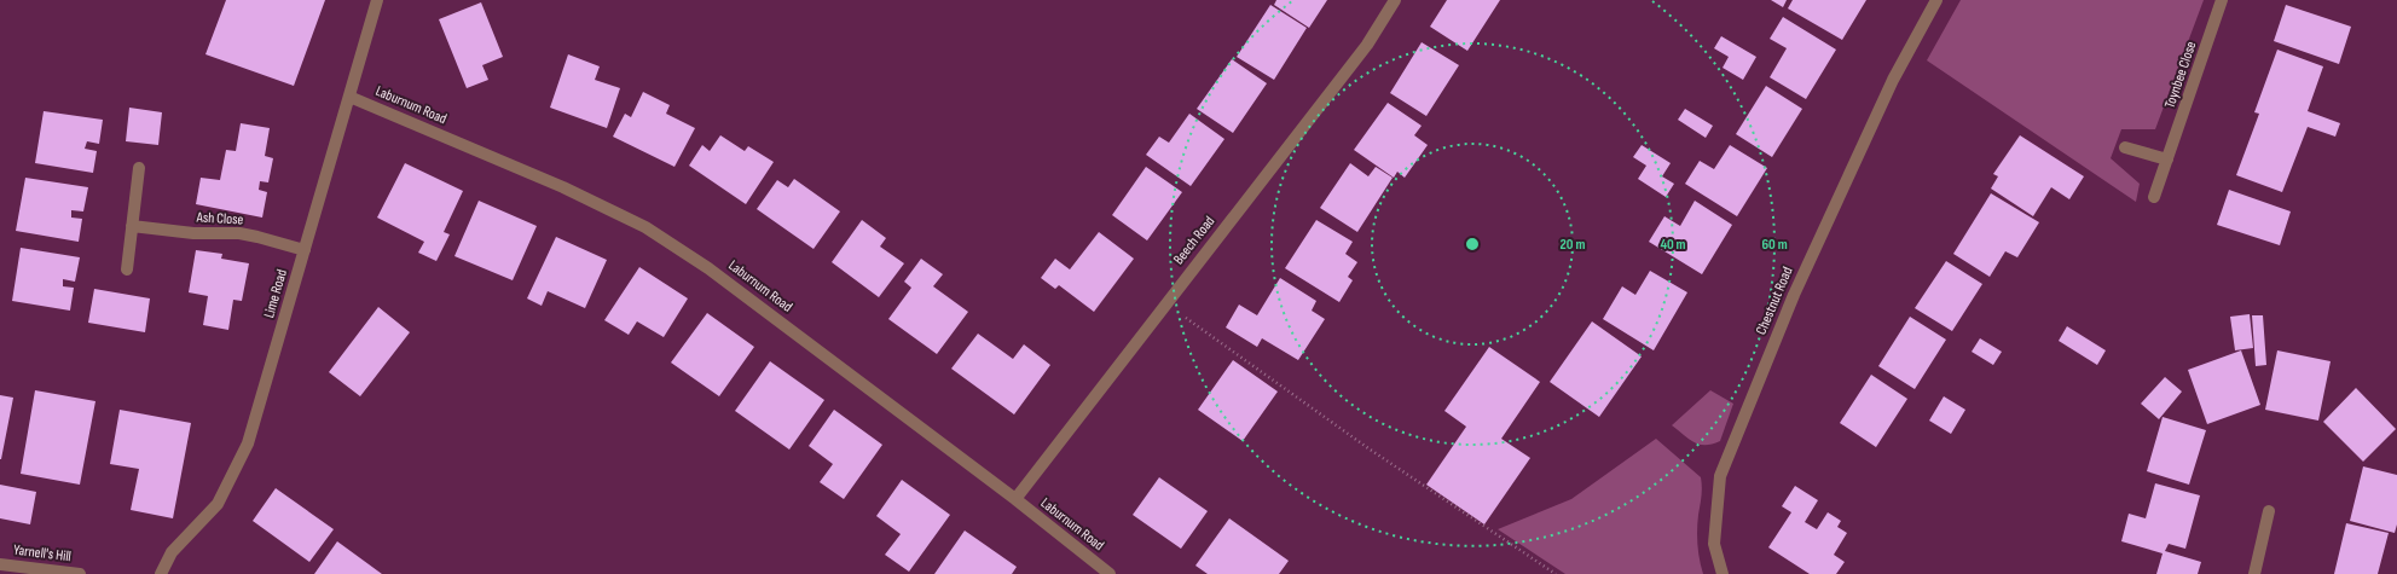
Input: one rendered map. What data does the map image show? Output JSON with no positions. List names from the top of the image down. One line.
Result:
{"streets":{"street":["Toynbee Close","Laburnum Road","Ash Close","Beech Road","Lime Road","Chestnut Road","Yarnell's Hill"]},"crossings":[["Laburnum Road","Beech Road"],["Laburnum Road","Lime Road"],["Ash Close","Lime Road"]],"rings":["20 m","40 m","60 m"]}
